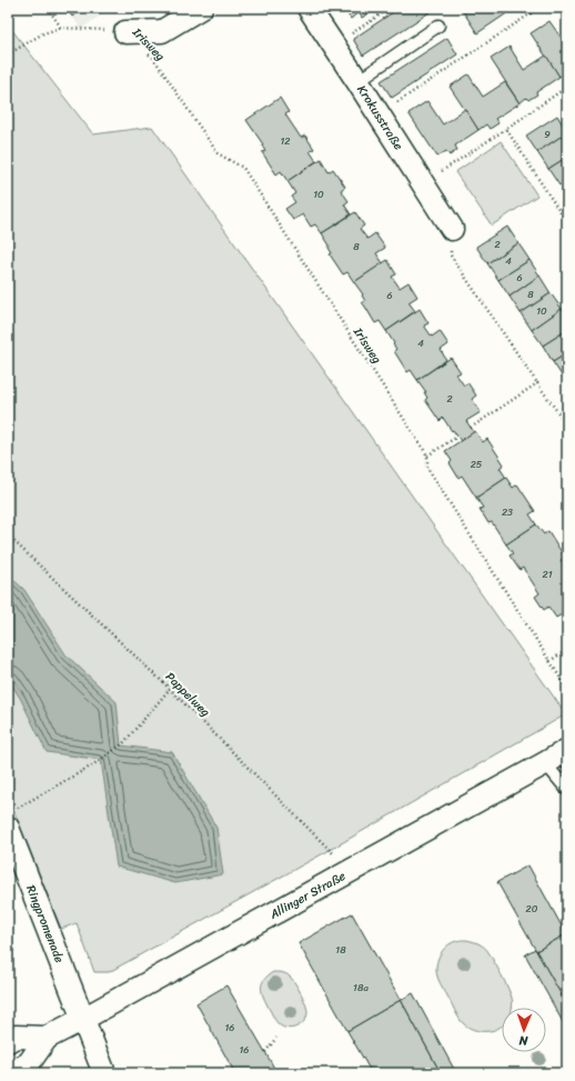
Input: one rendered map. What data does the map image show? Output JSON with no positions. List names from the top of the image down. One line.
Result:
{"streets":{"street":["Krokusstraße","Allinger Straße","Ringpromenade"],"path":["Irisweg","Pappelweg"]},"crossings":[["Pappelweg","Allinger Straße"],["Allinger Straße","Ringpromenade"]],"house_numbers":["9","12","10","2","8","4","6","8","6","10","4","2","25","23","21","20","18","18a","16","16"],"north":"bottom"}
